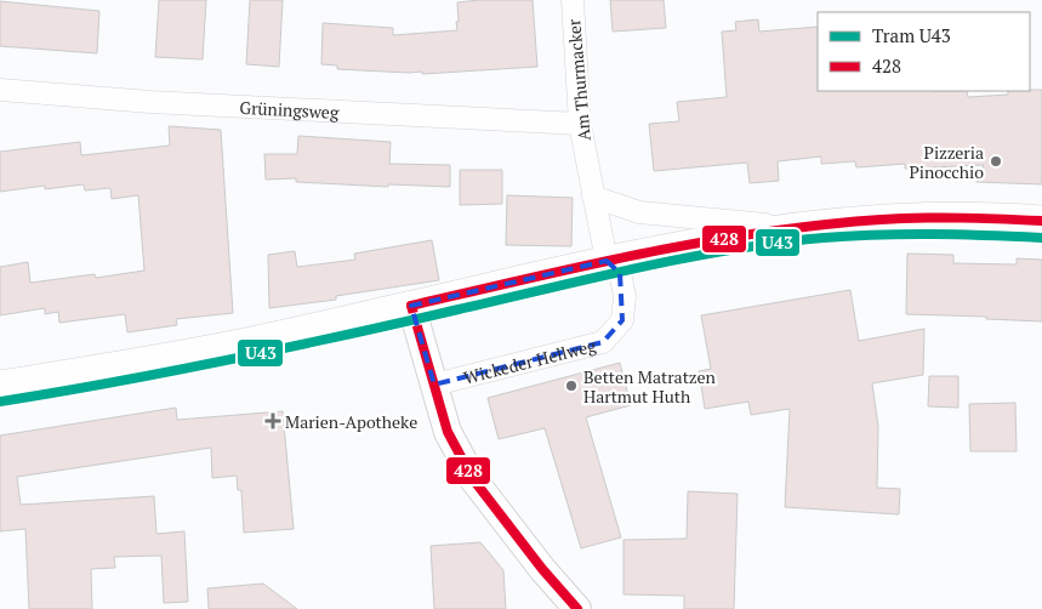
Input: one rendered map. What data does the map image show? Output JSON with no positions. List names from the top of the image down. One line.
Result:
{"streets":{"street":["Am Thurmacker","Grüningsweg","Wickeder Hellweg"]},"crossings":[["Am Thurmacker","Grüningsweg"],["Am Thurmacker","Wickeder Hellweg"]],"places":{"other":["Pizzeria Pinocchio","Betten Matratzen Hartmut Huth"],"health":["Marien-Apotheke"]},"lines":["transit line 428","tram line U43"],"legend":["Tram U43","428"]}
